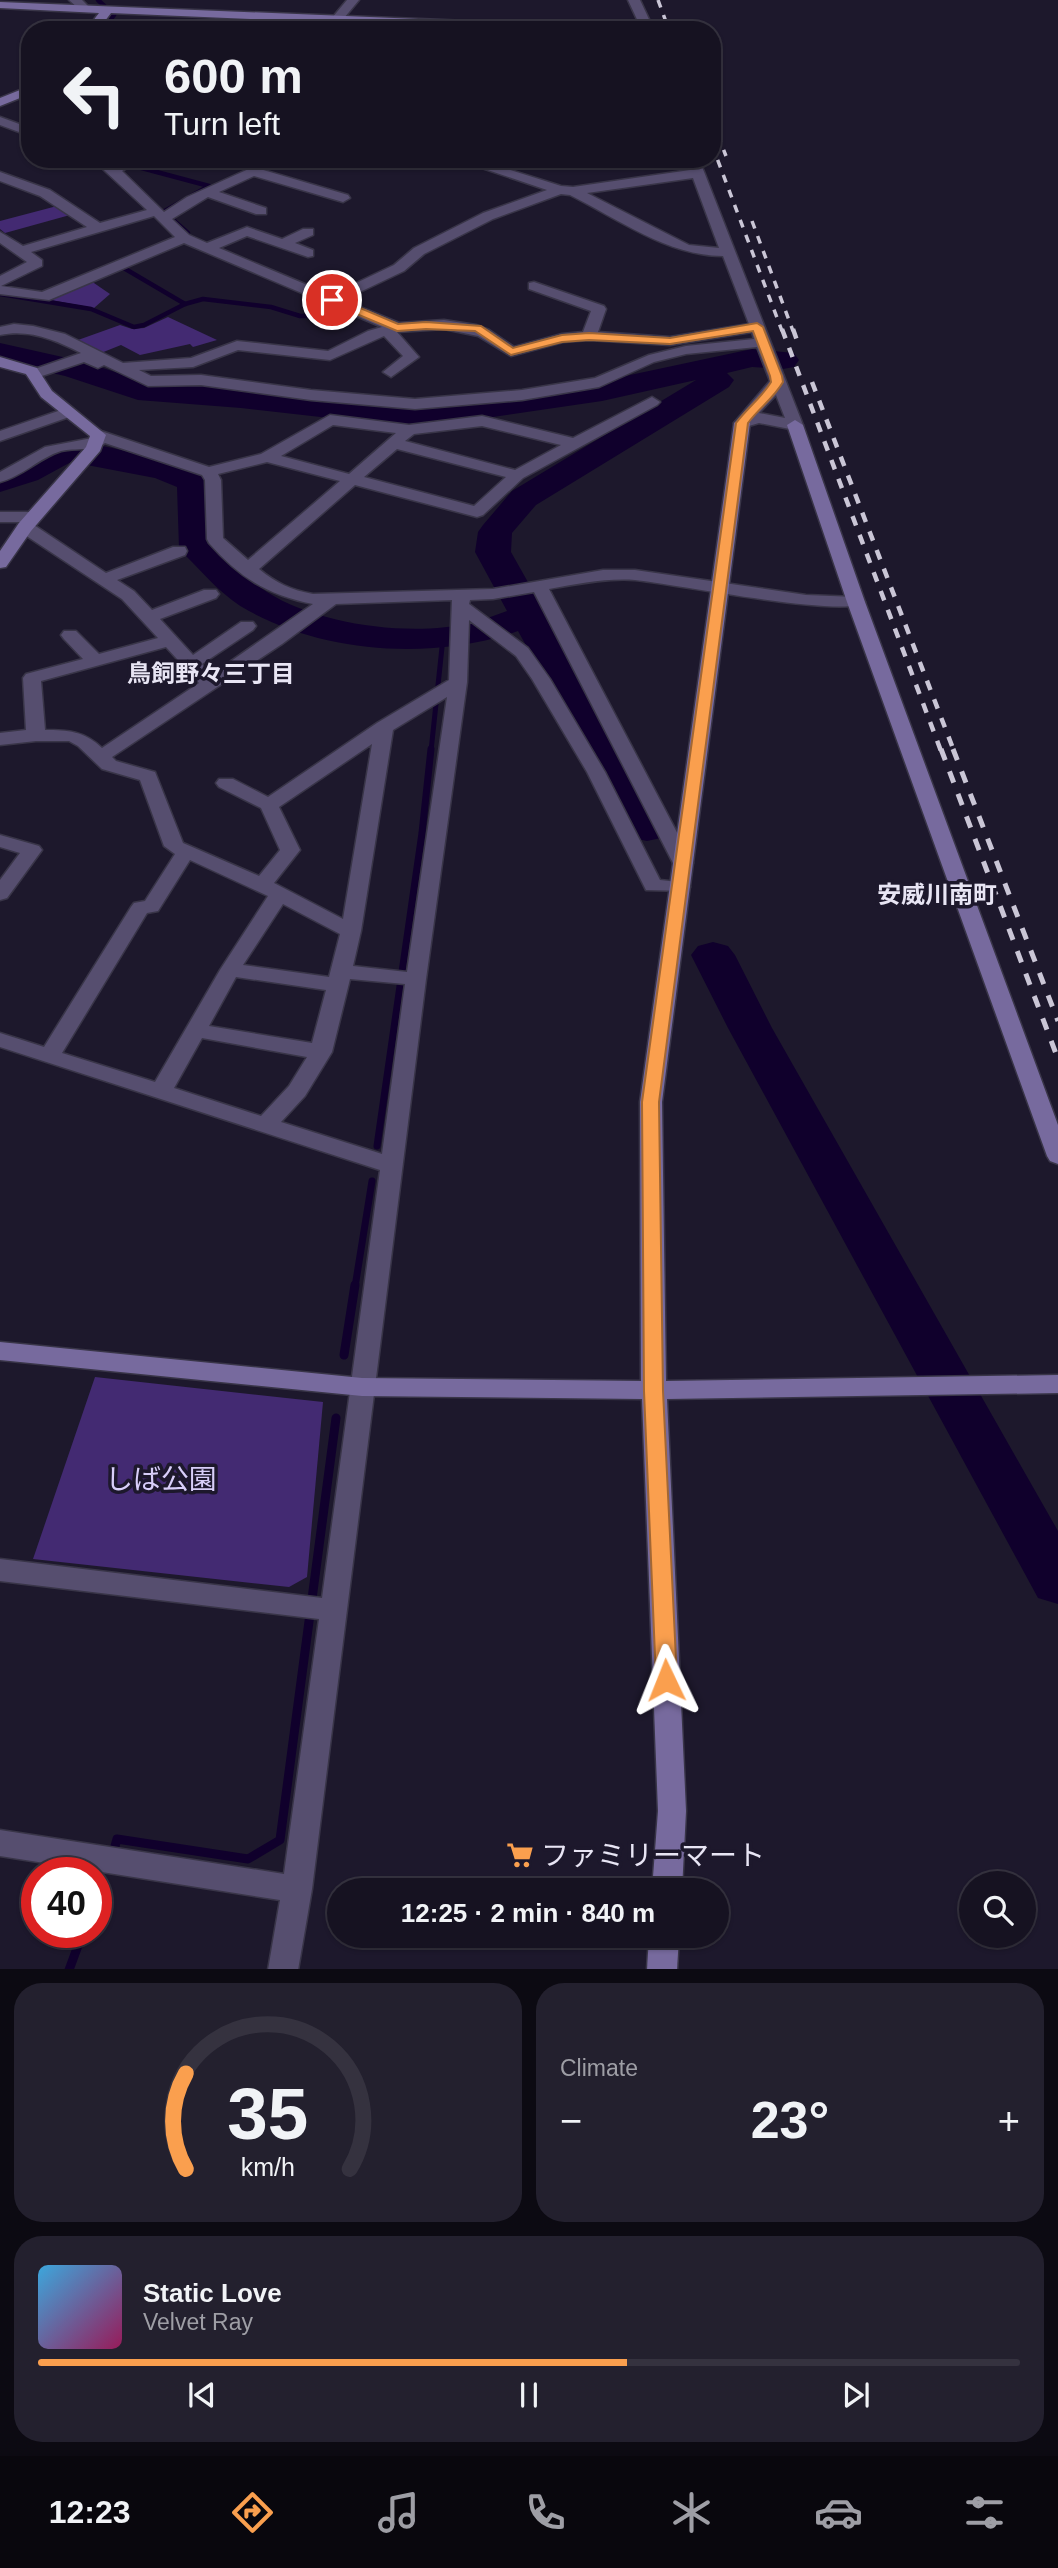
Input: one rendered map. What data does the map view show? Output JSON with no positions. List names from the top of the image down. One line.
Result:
{"districts":["鳥飼野々三丁目","安威川南町"],"parks":["しば公園"],"places":{"supermarket":["ファミリーマート"]},"page":{"turn":["600 m","Turn left"],"limit":"40","trip":"12:25 · 2 min · 840 m","tile":"Climate","heat":["−","23°","+"],"song":["Static Love","Velvet Ray"],"tabs":"12:23","gauge":["35","km/h"]}}
